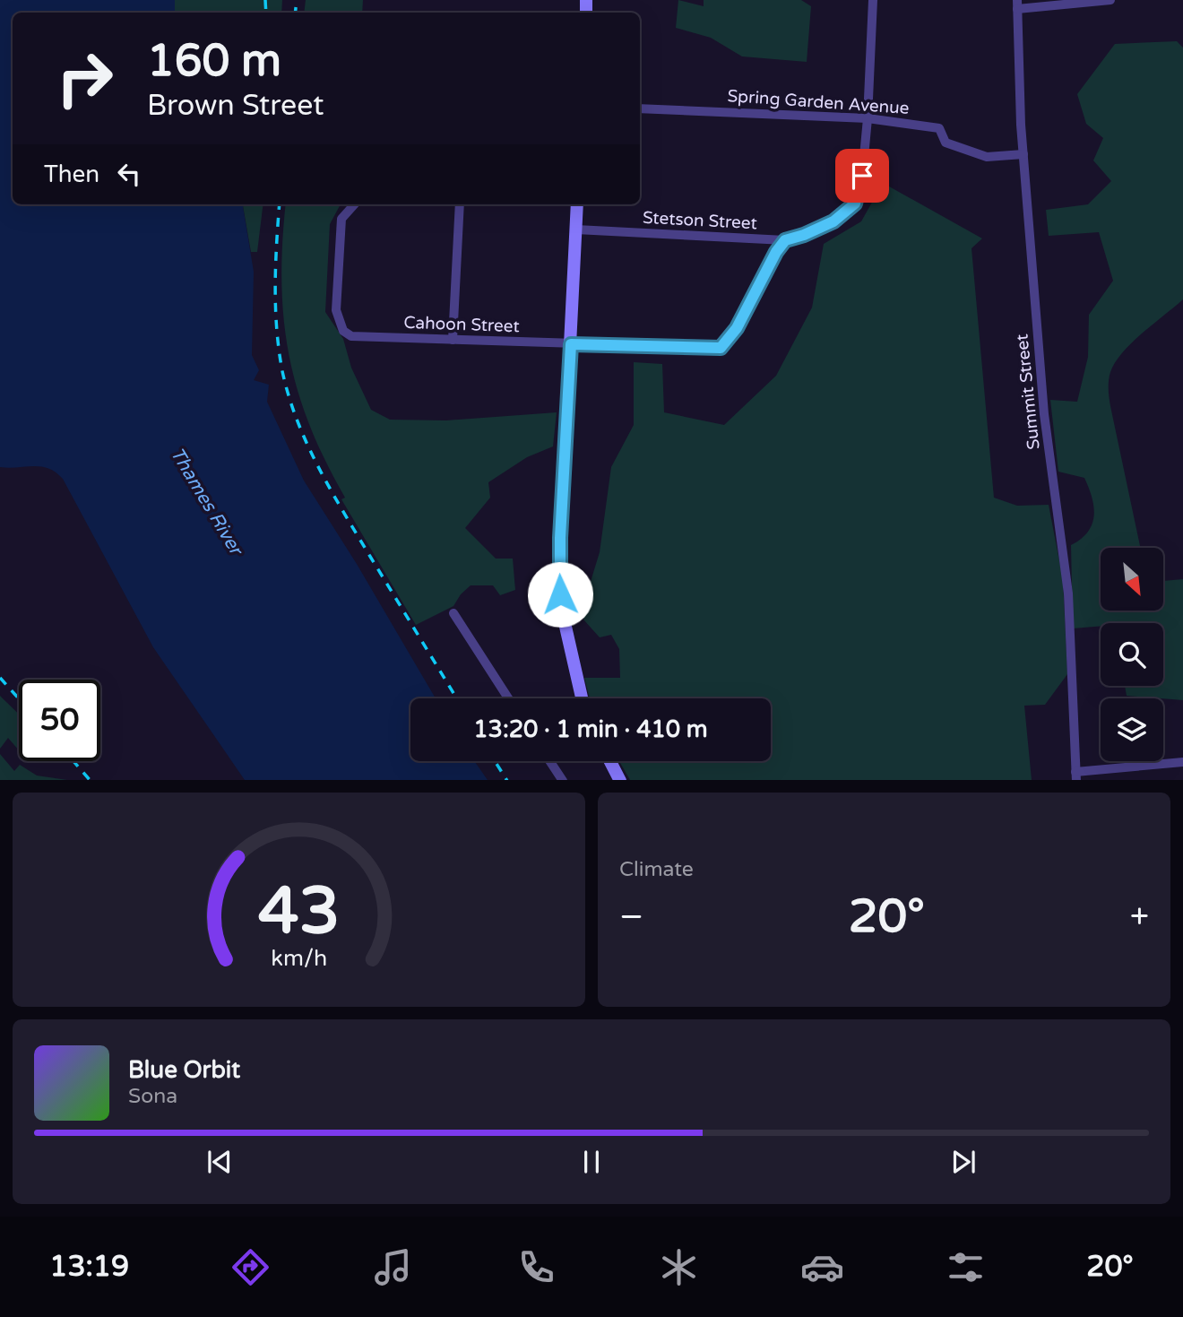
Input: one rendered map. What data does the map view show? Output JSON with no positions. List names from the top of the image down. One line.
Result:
{"streets":{"street":["Spring Garden Avenue","Stetson Street","Cahoon Street","Summit Street"]},"crossings":[["Spring Garden Avenue","Summit Street"],["Stetson Street","Cahoon Street"]],"water":["Thames River"],"north":"bottom right","page":{"turn":["160 m","Brown Street"],"then":"Then","limit":"50","trip":"13:20 · 1 min · 410 m","tile":"Climate","heat":["−","20°","+"],"song":["Blue Orbit","Sona"],"tabs":["13:19","20°"],"gauge":["43","km/h"]}}
